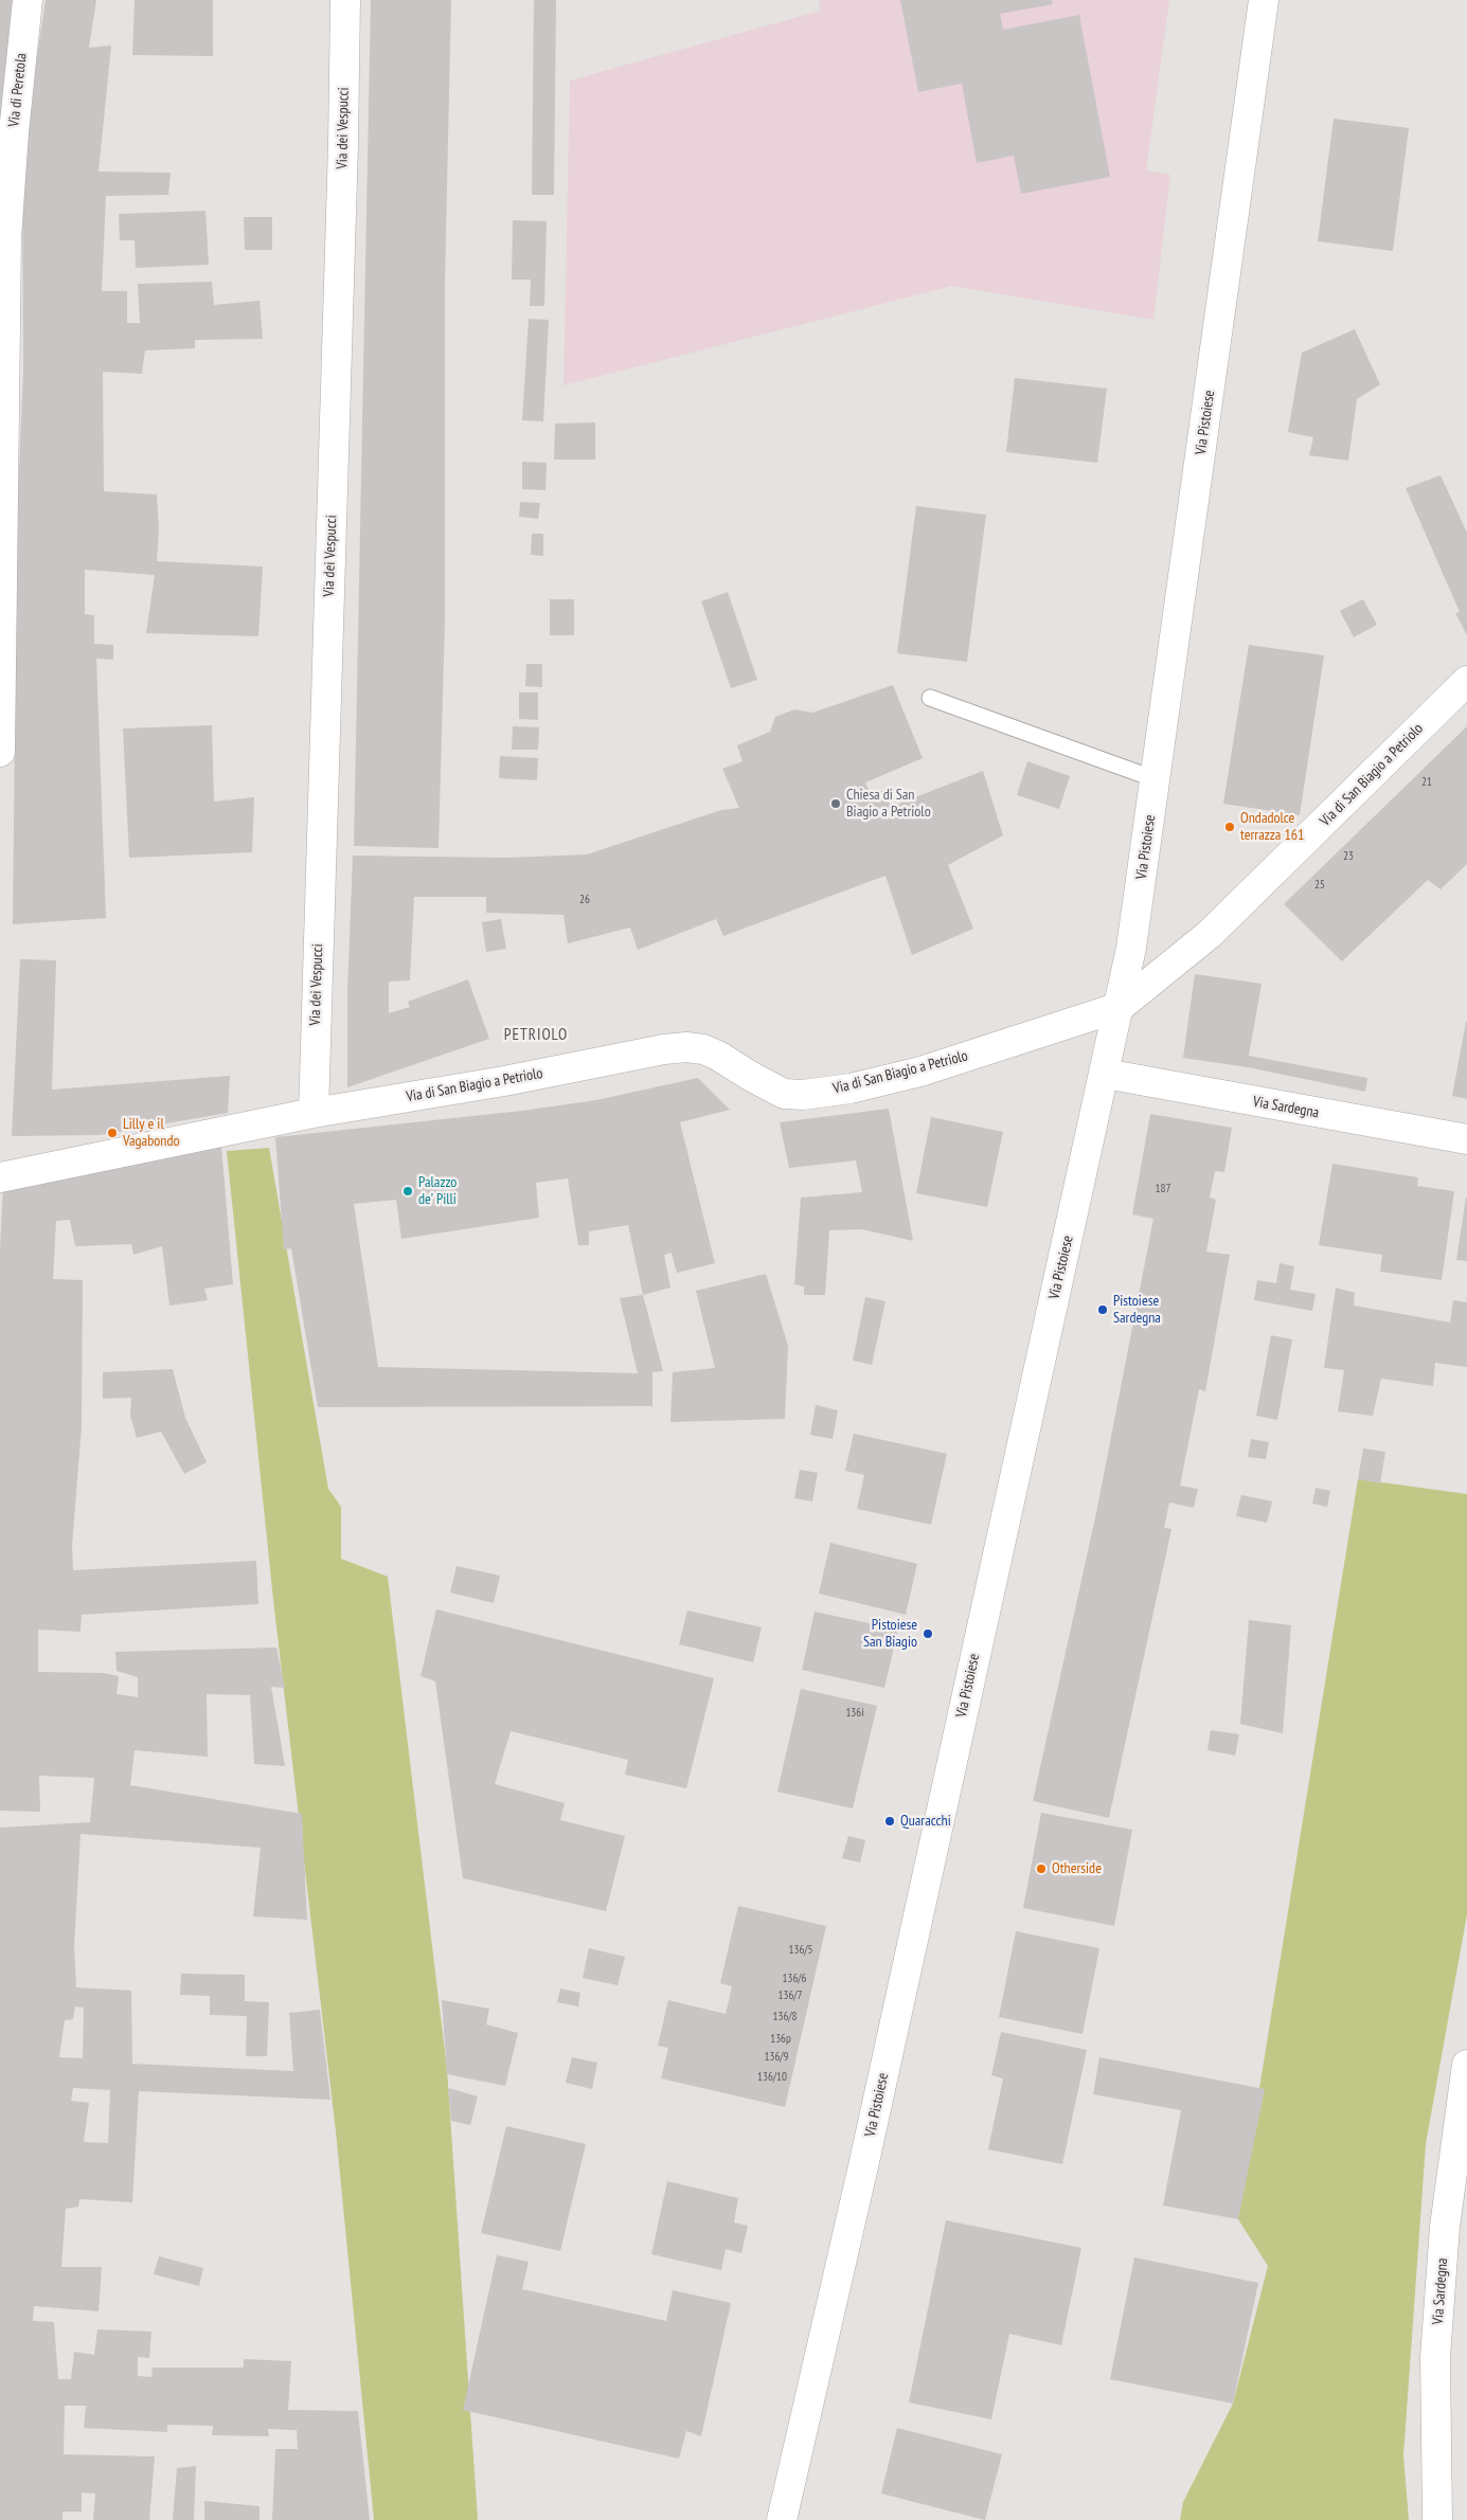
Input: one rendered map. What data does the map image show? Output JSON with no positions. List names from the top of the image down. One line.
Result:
{"streets":{"street":["Via di Peretola","Via dei Vespucci","Via Pistoiese","Via di San Biagio a Petriolo","Via Sardegna"]},"crossings":[["Via dei Vespucci","Via di San Biagio a Petriolo"],["Via Pistoiese","Via di San Biagio a Petriolo"],["Via Pistoiese","Via Sardegna"]],"districts":["PETRIOLO"],"places":["Chiesa di San Biagio a Petriolo","Ondadolce terrazza 161","Lilly e il Vagabondo","Palazzo de’ Pilli","Pistoiese Sardegna","Pistoiese San Biagio","Quaracchi","Otherside"],"house_numbers":["21","23","25","26","187","136i","136/5","136/6","136/7","136/8","136p","136/9","136/10"]}
